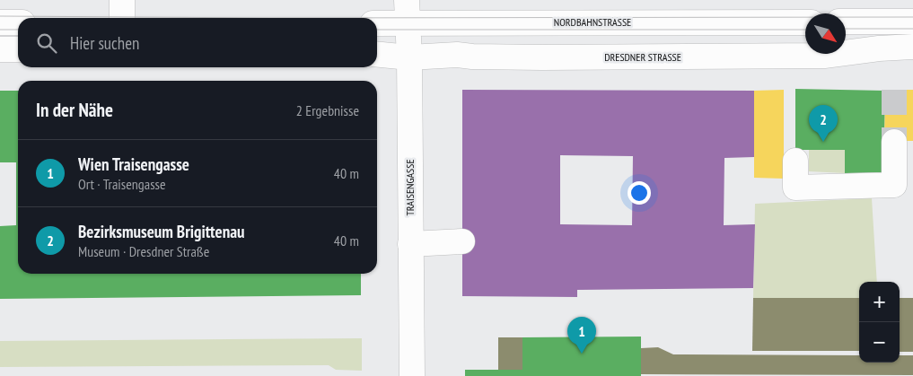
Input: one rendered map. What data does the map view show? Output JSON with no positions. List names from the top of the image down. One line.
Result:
{"streets":{"main road":["NORDBAHNSTRASSE","DRESDNER STRASSE","TRAISENGASSE"]},"crossings":[["NORDBAHNSTRASSE","TRAISENGASSE"],["DRESDNER STRASSE","TRAISENGASSE"]],"north":"bottom right","page":{"search":"Hier suchen","heading":["In der Nähe","2 Ergebnisse"],"pins":["2","1"],"list":[{"mark":"1","name":"Wien Traisengasse","note":"Ort · Traisengasse","value":"40 m"},{"mark":"2","name":"Bezirksmuseum Brigittenau","note":"Museum · Dresdner Straße","value":"40 m"}],"map_buttons":["+","−"]}}
